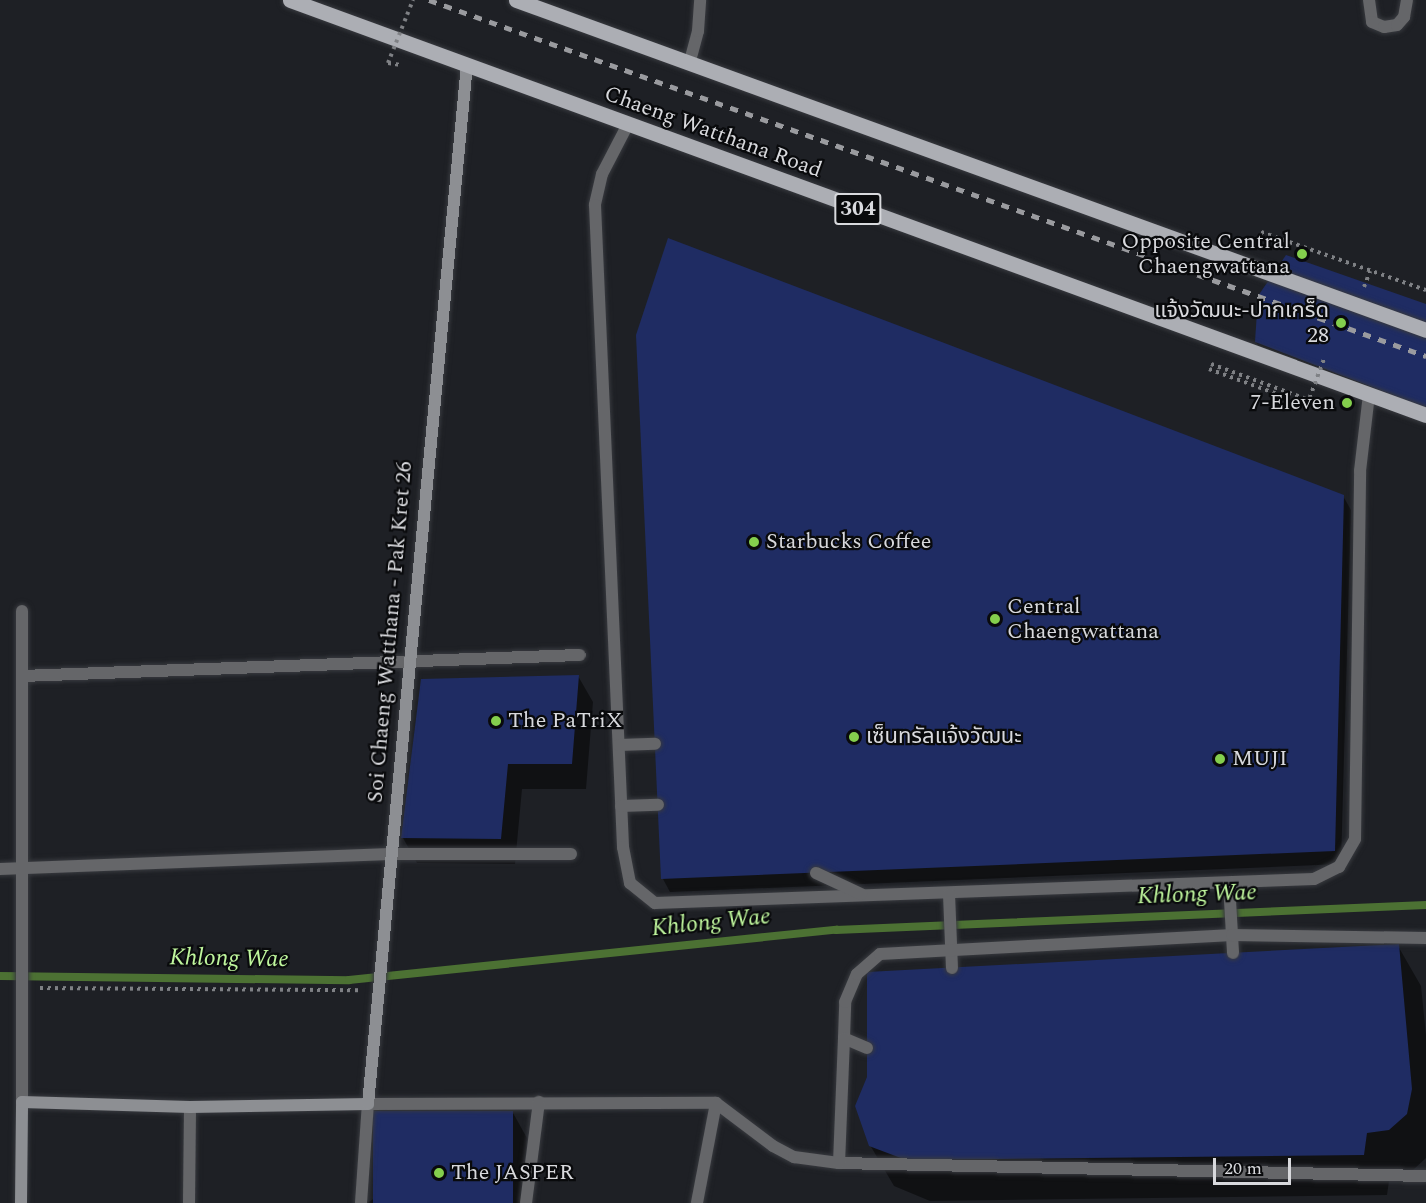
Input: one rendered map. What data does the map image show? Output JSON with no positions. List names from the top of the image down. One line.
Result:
{"streets":{"main road":["Chaeng Watthana Road","304"],"street":["Soi Chaeng Watthana - Pak Kret 26"]},"crossings":[["Chaeng Watthana Road","Soi Chaeng Watthana - Pak Kret 26"]],"water":["Khlong Wae"],"places":["Opposite Central Chaengwattana","แจ้งวัฒนะ-ปากเกร็ด 28","7-Eleven","Starbucks Coffee","Central Chaengwattana","The PaTriX","เซ็นทรัลแจ้งวัฒนะ","MUJI","The JASPER"],"scale_bar":"20 m"}
